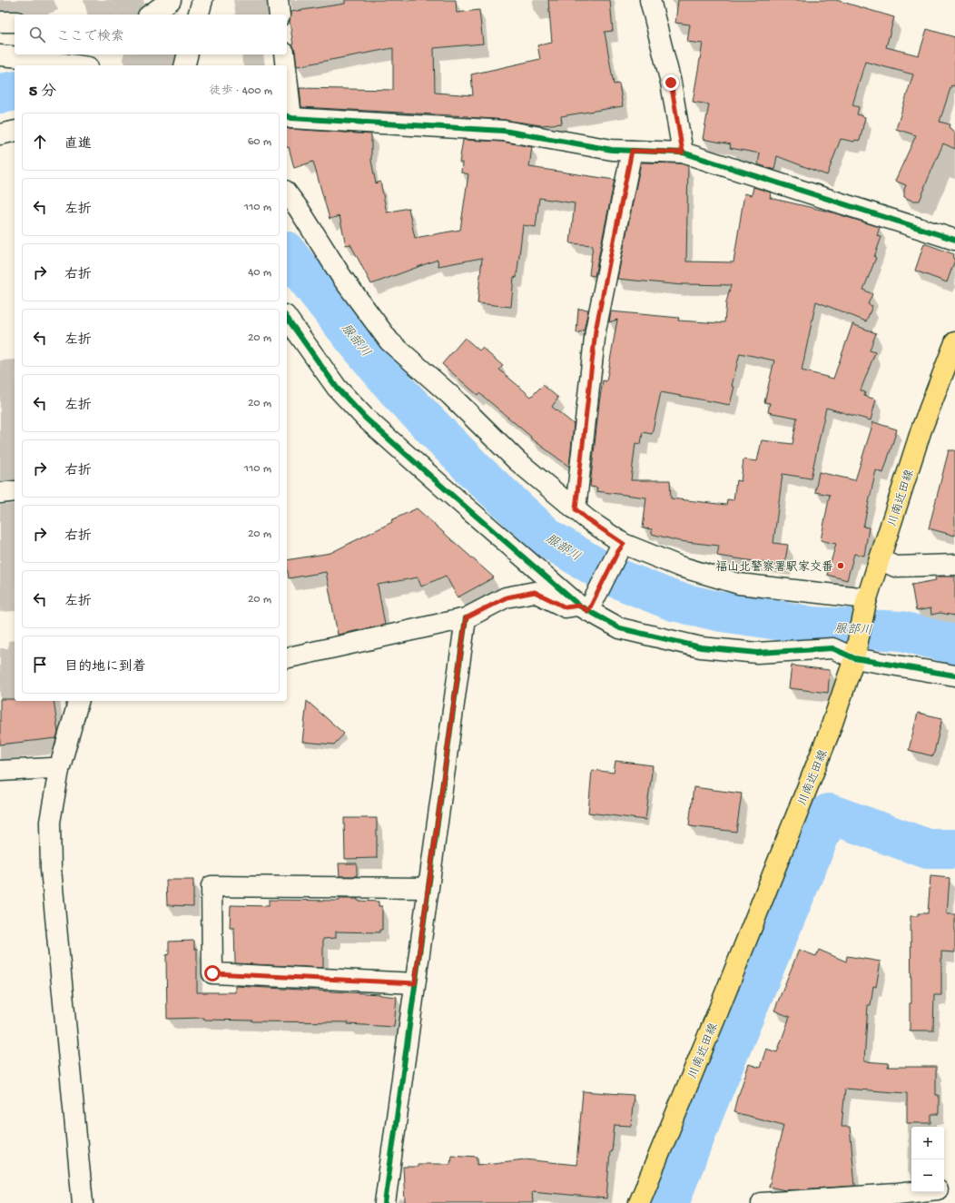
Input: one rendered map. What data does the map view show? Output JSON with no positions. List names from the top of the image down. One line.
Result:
{"streets":{"main road":["川南近田線"]},"water":["服部川"],"places":["福山北警察署駅家交番"],"page":{"search":"ここで検索","heading":["5 分","徒歩 · 400 m"],"list":[["直進","60 m"],["左折","110 m"],["右折","40 m"],["左折","20 m"],["左折","20 m"],["右折","110 m"],["右折","20 m"],["左折","20 m"],"目的地に到着"],"map_buttons":["+","−"]}}
